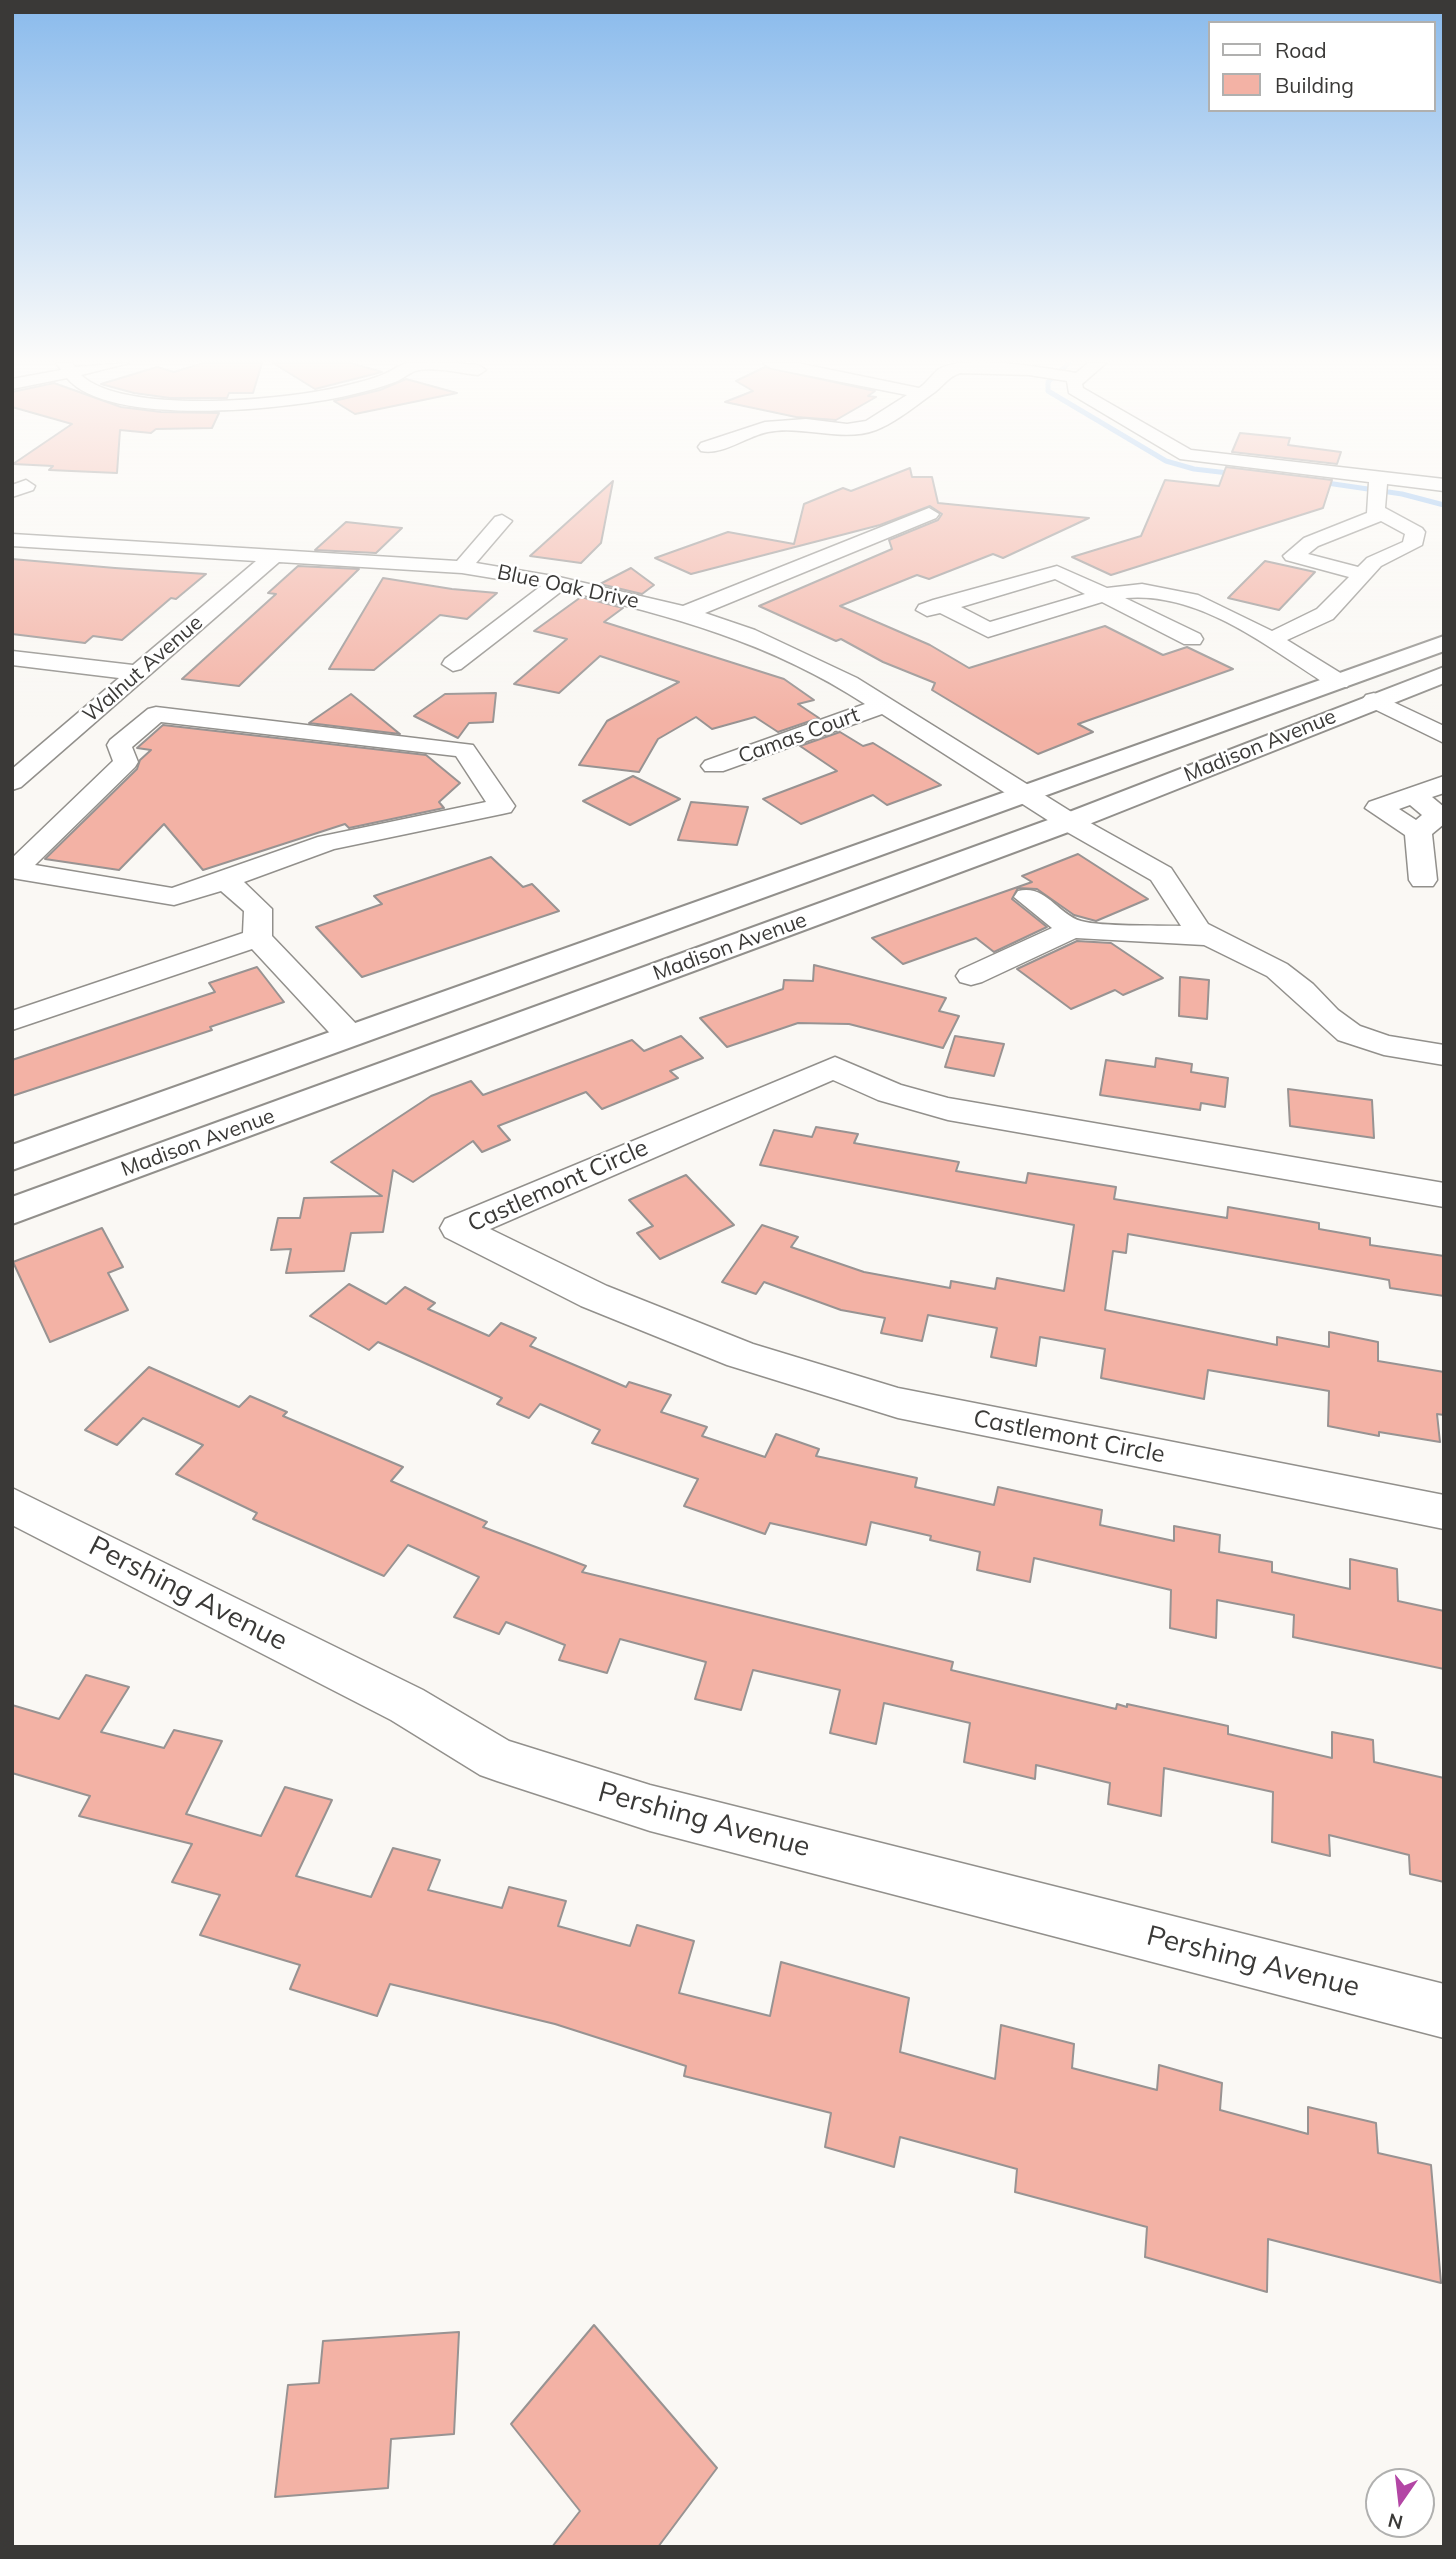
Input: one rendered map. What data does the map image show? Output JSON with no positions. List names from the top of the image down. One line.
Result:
{"streets":{"main road":["Madison Avenue"],"street":["Blue Oak Drive","Walnut Avenue","Camas Court","Castlemont Circle","Pershing Avenue"]},"crossings":[["Blue Oak Drive","Walnut Avenue"],["Blue Oak Drive","Camas Court"],["Blue Oak Drive","Madison Avenue"]],"legend":["Road","Building"],"north":"bottom"}
